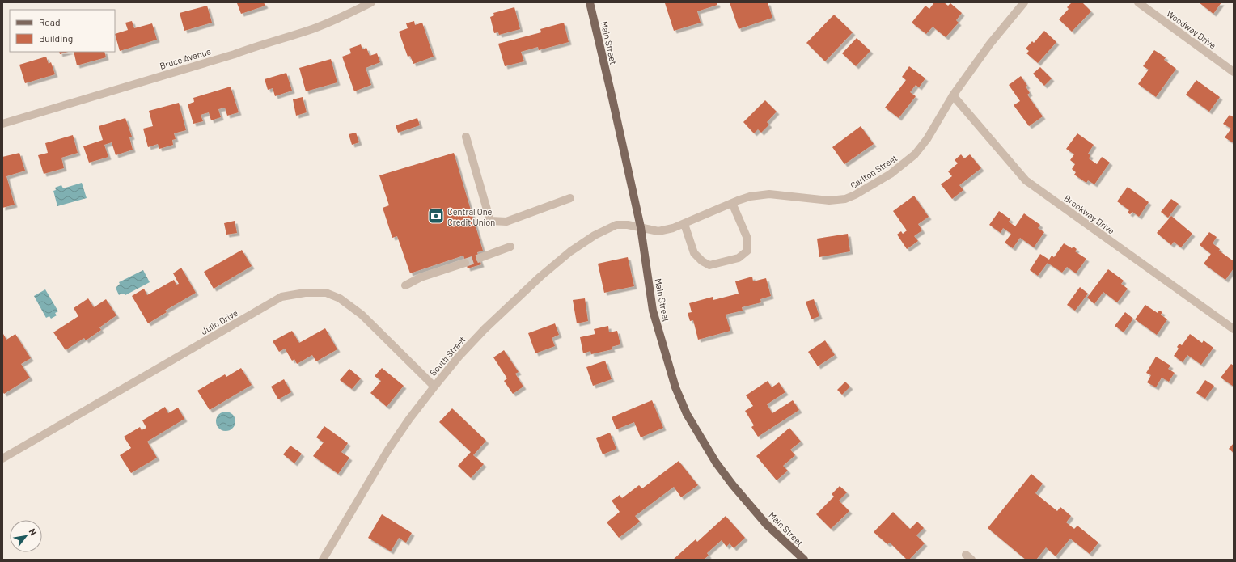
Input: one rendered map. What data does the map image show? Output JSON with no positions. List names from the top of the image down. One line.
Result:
{"streets":{"main road":["Main Street"],"street":["Woodway Drive","Bruce Avenue","Carlton Street","Brookway Drive","Julio Drive","South Street"]},"crossings":[["Main Street","Carlton Street"],["Main Street","South Street"],["Carlton Street","Brookway Drive"],["Carlton Street","South Street"],["Julio Drive","South Street"]],"places":{"bank":["Central One Credit Union"]},"legend":["Road","Building"],"north":"top right"}
